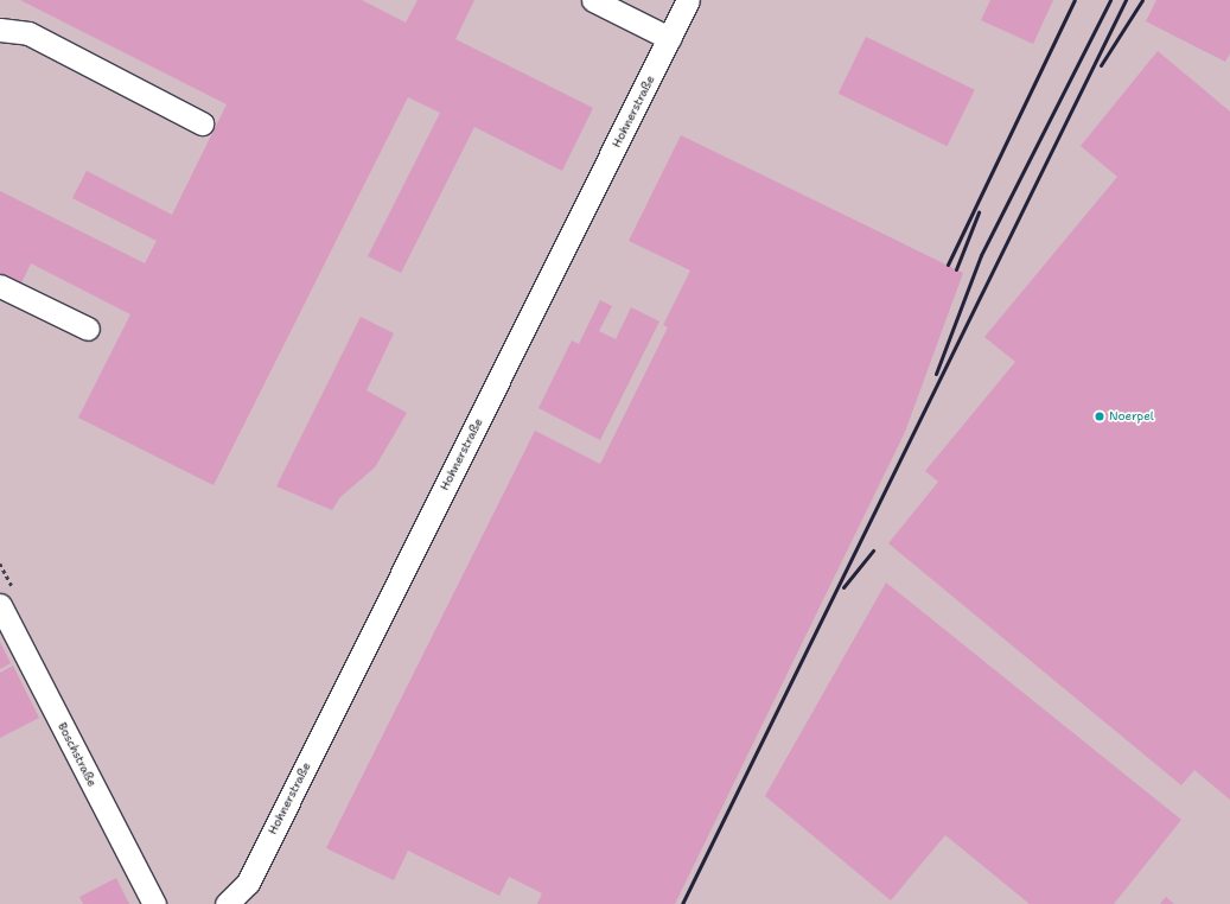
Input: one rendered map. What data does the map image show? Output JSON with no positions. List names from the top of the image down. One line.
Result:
{"streets":{"street":["Hohnerstraße","Boschstraße"]},"places":["Noerpel"]}
